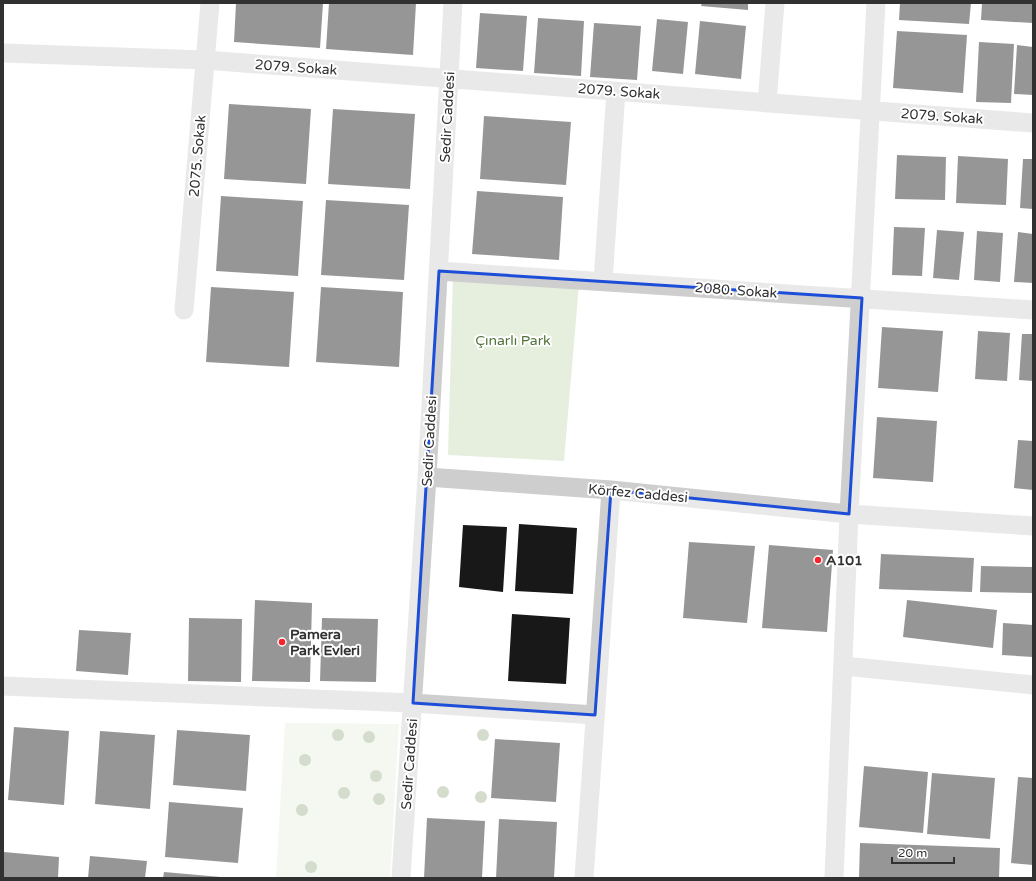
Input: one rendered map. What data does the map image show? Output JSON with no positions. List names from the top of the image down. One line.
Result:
{"streets":{"street":["2079. Sokak","Sedir Caddesi","2075. Sokak","2080. Sokak","Körfez Caddesi"]},"crossings":[["2079. Sokak","Sedir Caddesi"],["2079. Sokak","2075. Sokak"],["Sedir Caddesi","2080. Sokak"],["Sedir Caddesi","Körfez Caddesi"]],"parks":["Çınarlı Park"],"places":["A101","Pamera Park Evleri"],"scale_bar":"20 m"}
